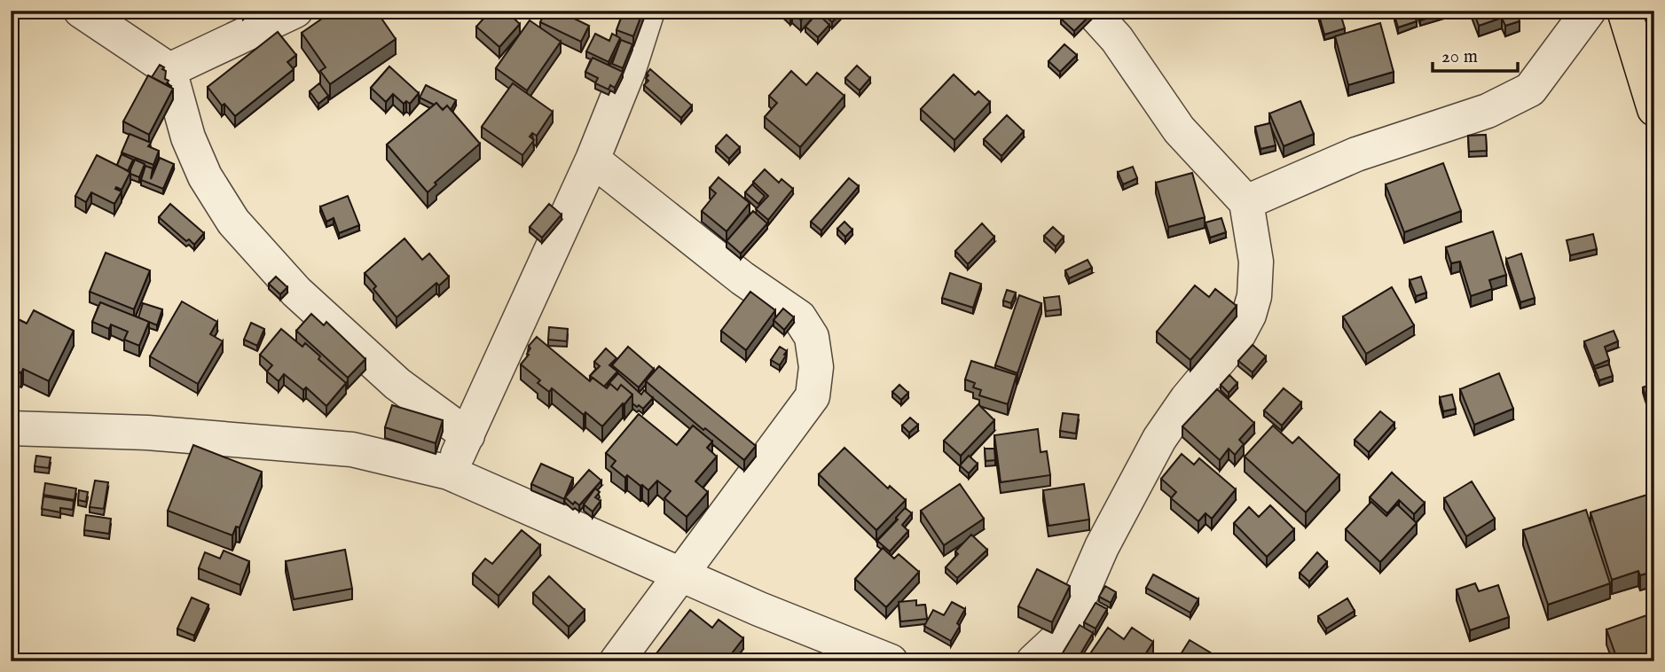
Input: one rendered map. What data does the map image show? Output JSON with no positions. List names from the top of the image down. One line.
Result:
{"scale_bar":"20 m"}
